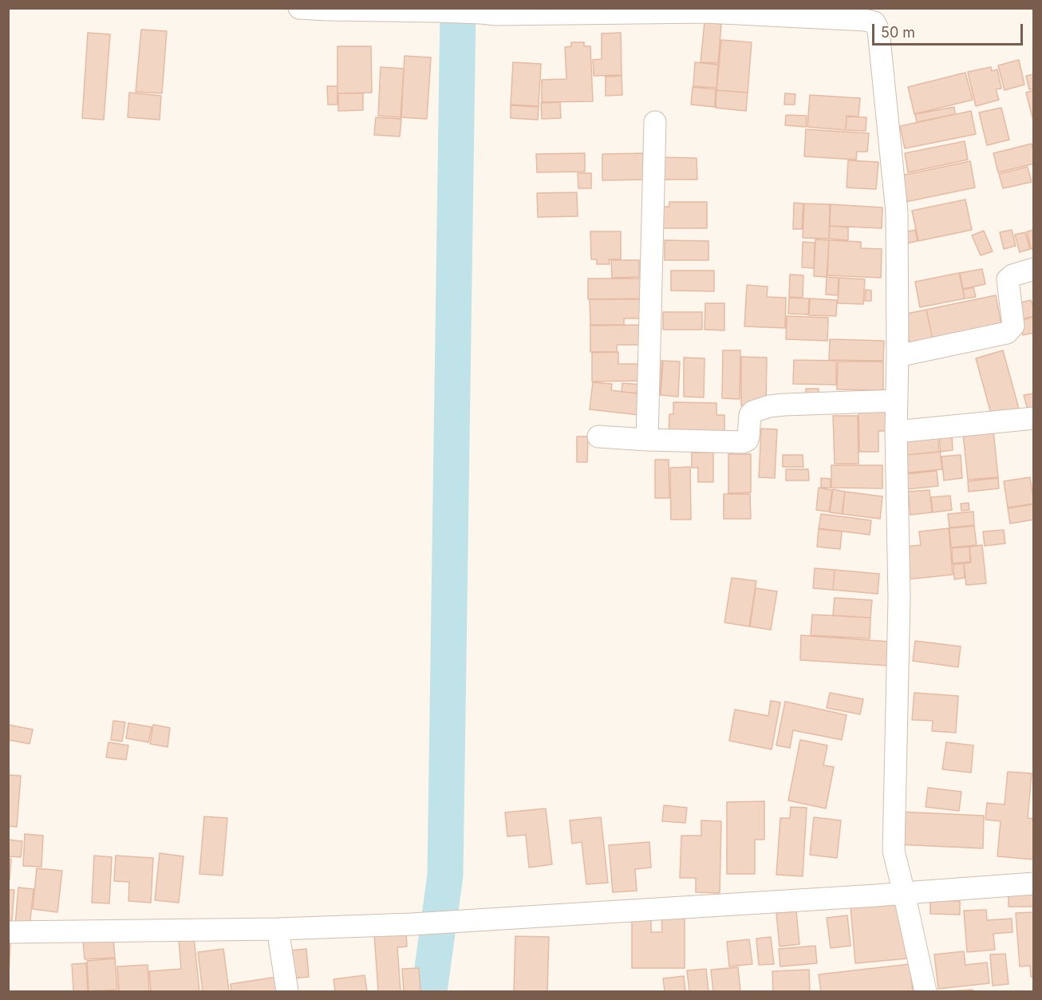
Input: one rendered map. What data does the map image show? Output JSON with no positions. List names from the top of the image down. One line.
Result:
{"scale_bar":"50 m"}
